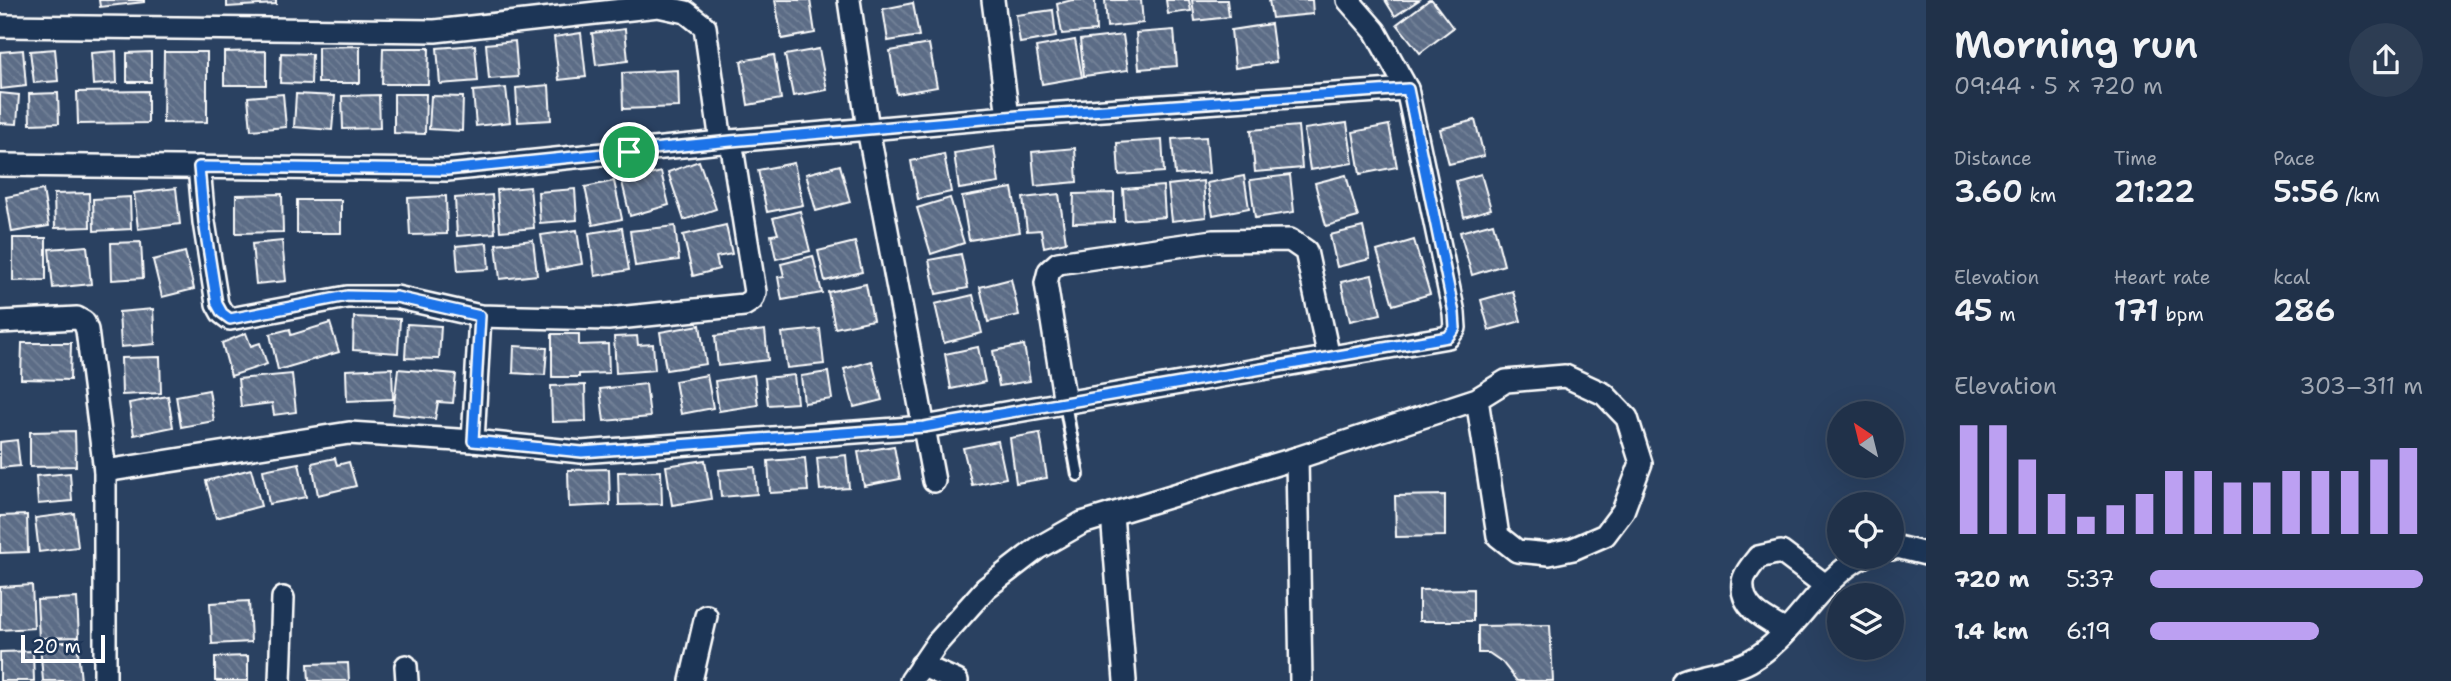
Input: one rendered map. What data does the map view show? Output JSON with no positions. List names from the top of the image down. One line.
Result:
{"scale_bar":"20 m","north":"top left","page":{"heading":["Morning run","09:44 · 5 × 720 m"],"stats":[["Distance","3.60 km"],["Time","21:22"],["Pace","5:56 /km"],["Elevation","45 m"],["Heart rate","171 bpm"],["kcal","286"]],"chart":["Elevation","303–311 m"],"list":[{"name":"720 m","note":"5:37"},{"name":"1.4 km","note":"6:19"}],"scale":"20 m"}}
